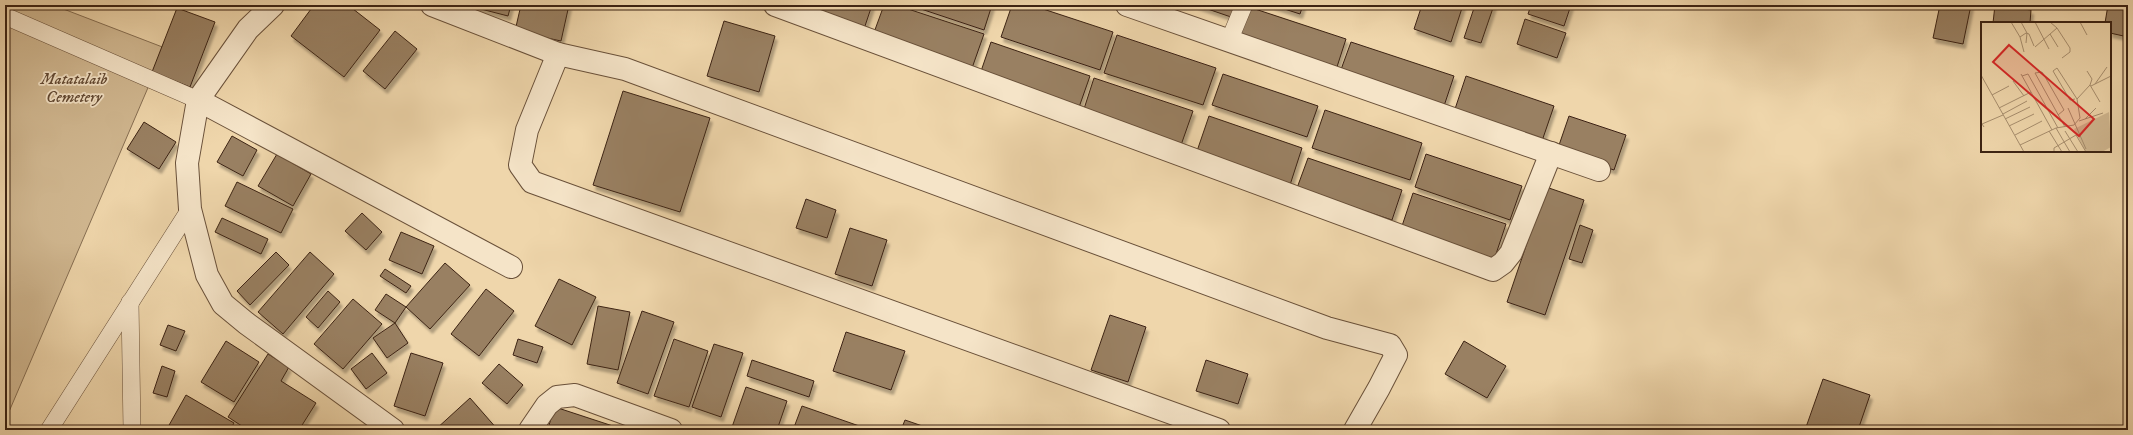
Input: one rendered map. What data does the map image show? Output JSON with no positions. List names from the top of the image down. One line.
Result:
{"parks":["Matatalaib Cemetery"]}
